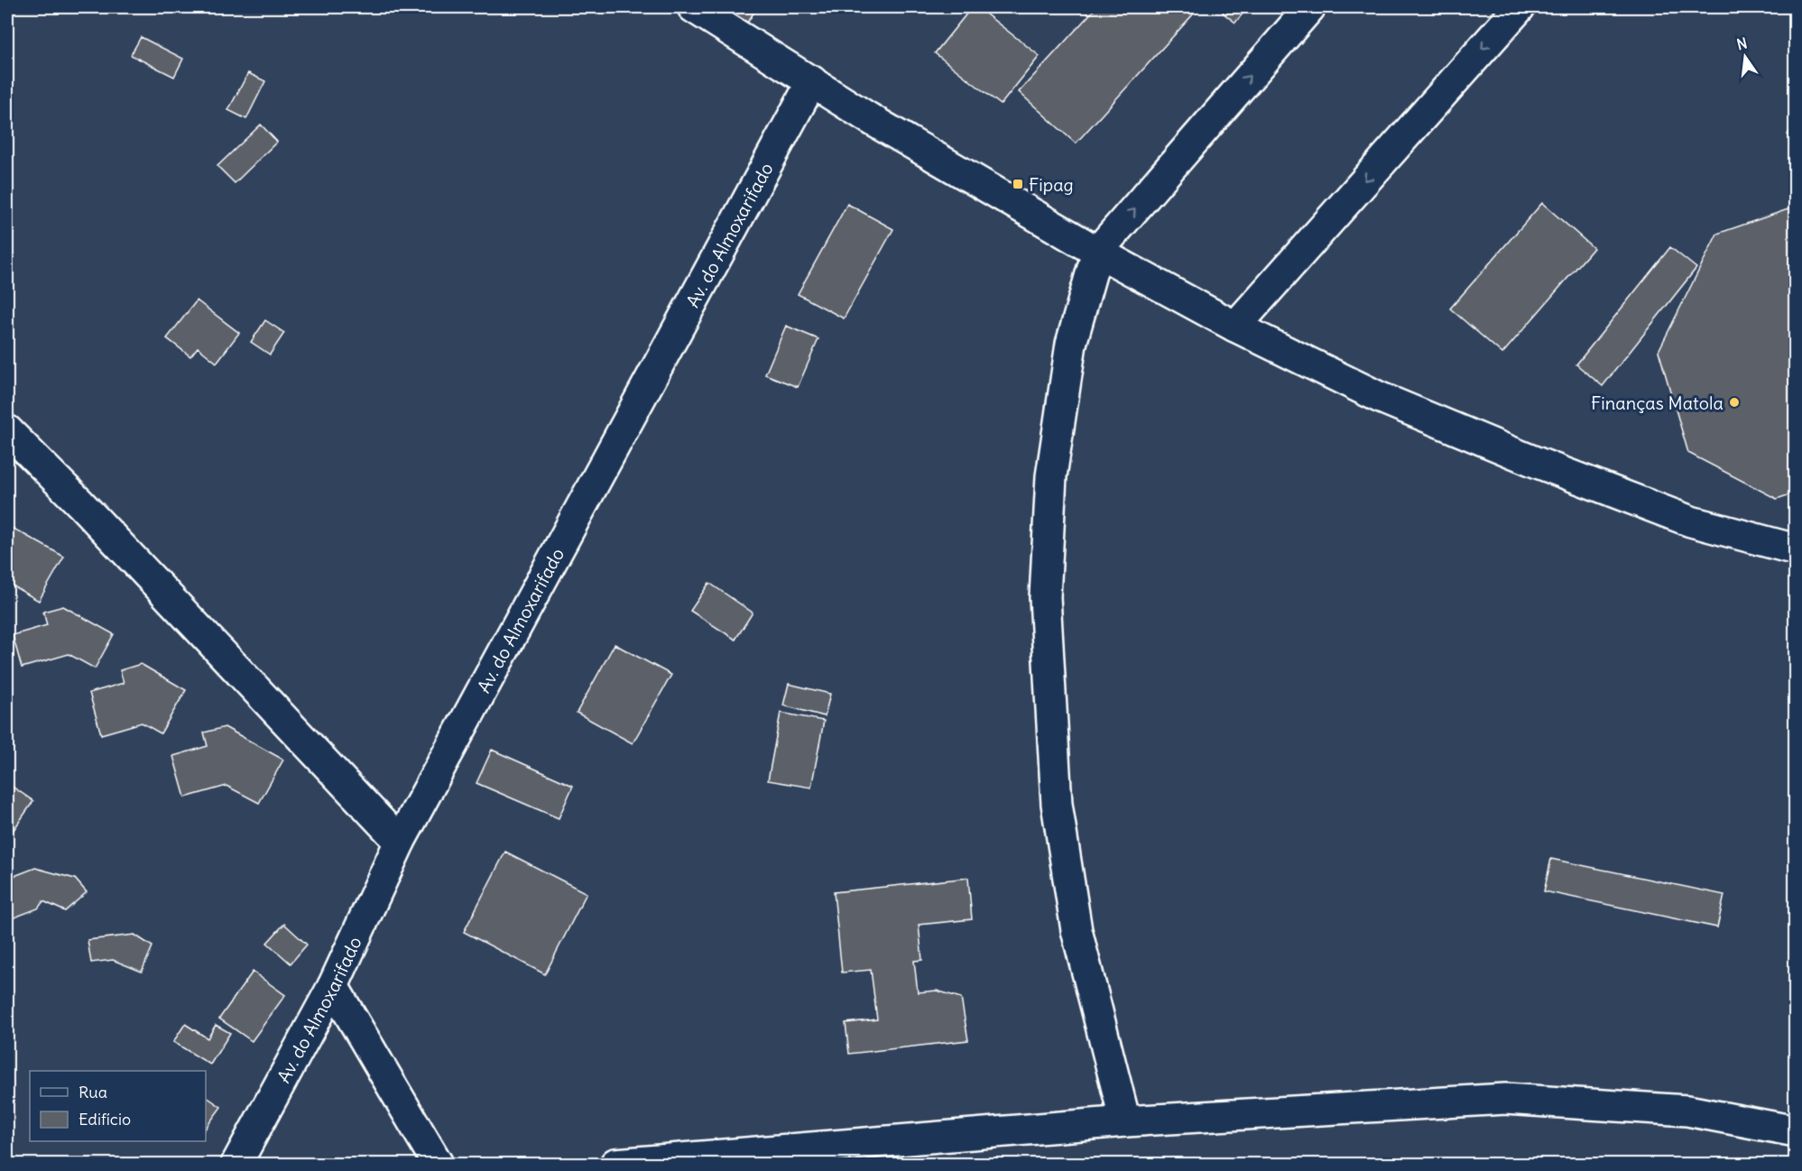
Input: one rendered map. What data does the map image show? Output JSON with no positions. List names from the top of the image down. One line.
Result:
{"streets":{"street":["Av. do Almoxarifado"]},"places":{"transit":["Fipag"],"other":["Finanças Matola"]},"legend":["Rua","Edifício"],"north":"top"}
